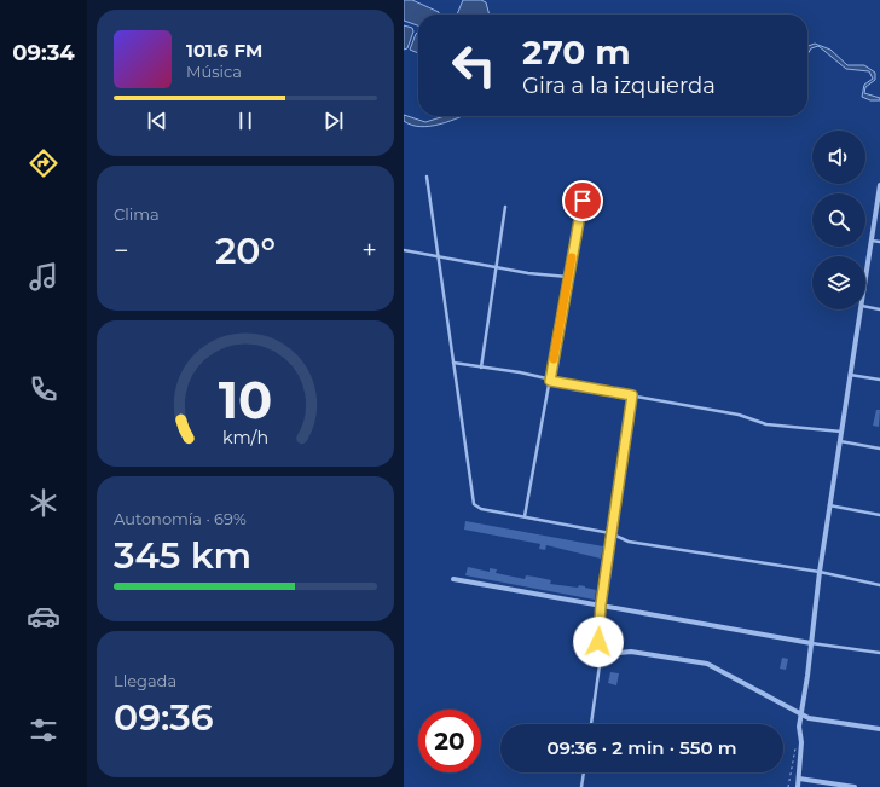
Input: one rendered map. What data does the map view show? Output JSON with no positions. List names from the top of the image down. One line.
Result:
{"page":{"tabs":"09:34","turn":["270 m","Gira a la izquierda"],"song":["101.6 FM","Música"],"tile":["Clima",["Autonomía · 69%","345 km"],["Llegada","09:36"]],"heat":["−","20°","+"],"limit":"20","trip":"09:36 · 2 min · 550 m","gauge":["10","km/h"]}}
